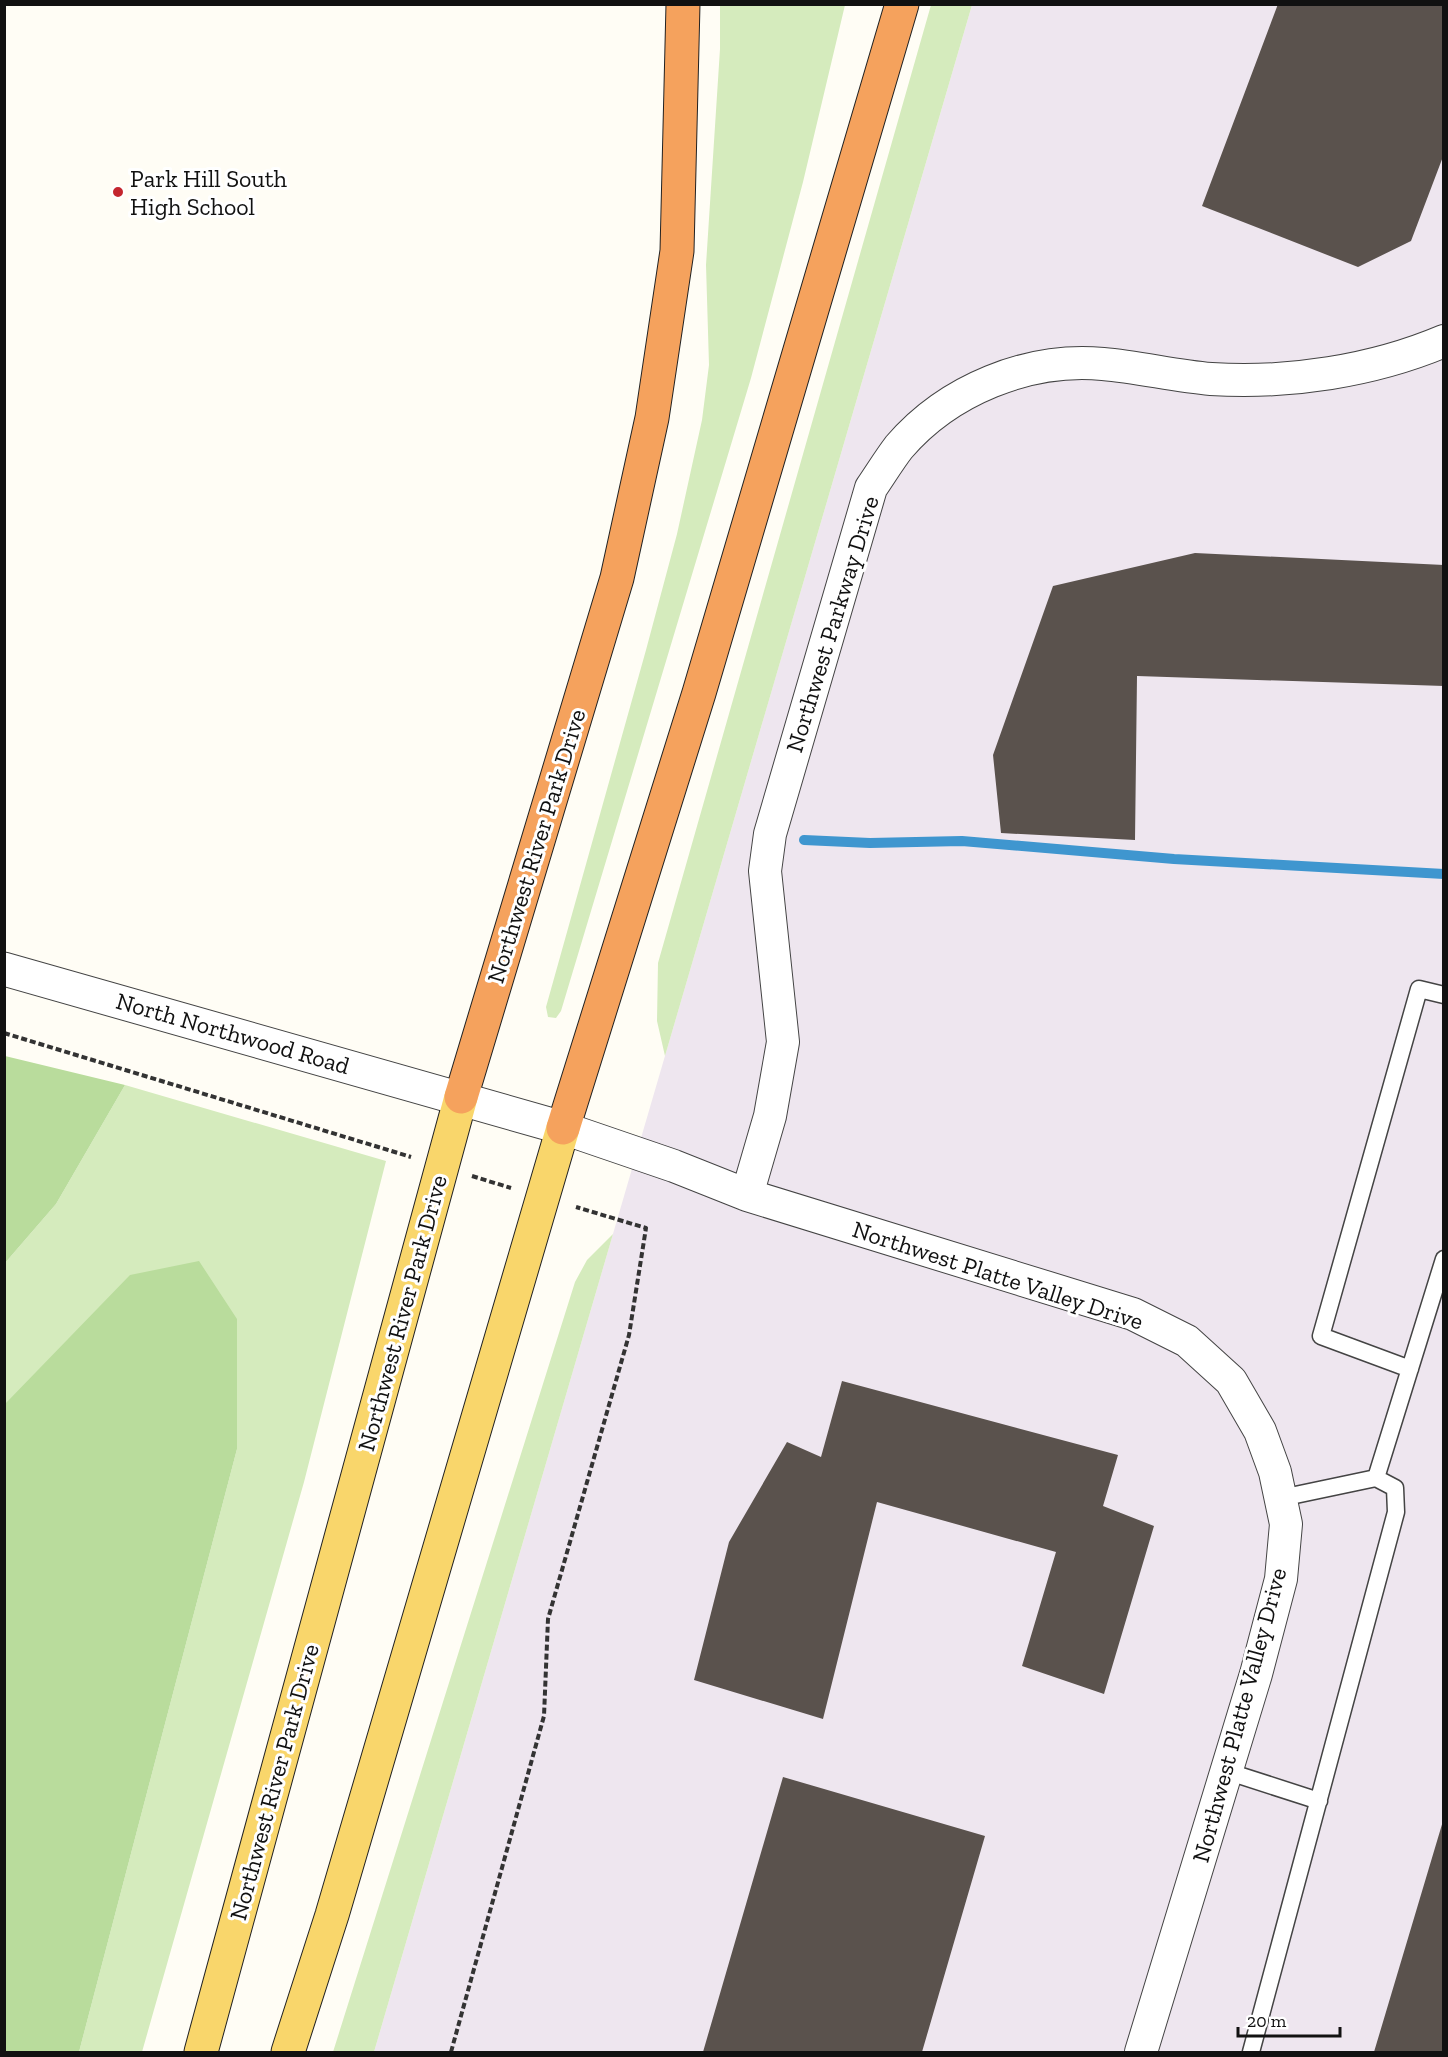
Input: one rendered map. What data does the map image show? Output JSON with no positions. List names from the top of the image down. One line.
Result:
{"streets":{"highway":["Northwest River Park Drive"],"street":["Northwest Parkway Drive","North Northwood Road","Northwest Platte Valley Drive"]},"crossings":[["Northwest Parkway Drive","Northwest Platte Valley Drive"],["Northwest River Park Drive","North Northwood Road"],["North Northwood Road","Northwest Platte Valley Drive"]],"places":["Park Hill South High School"],"scale_bar":"20 m"}
